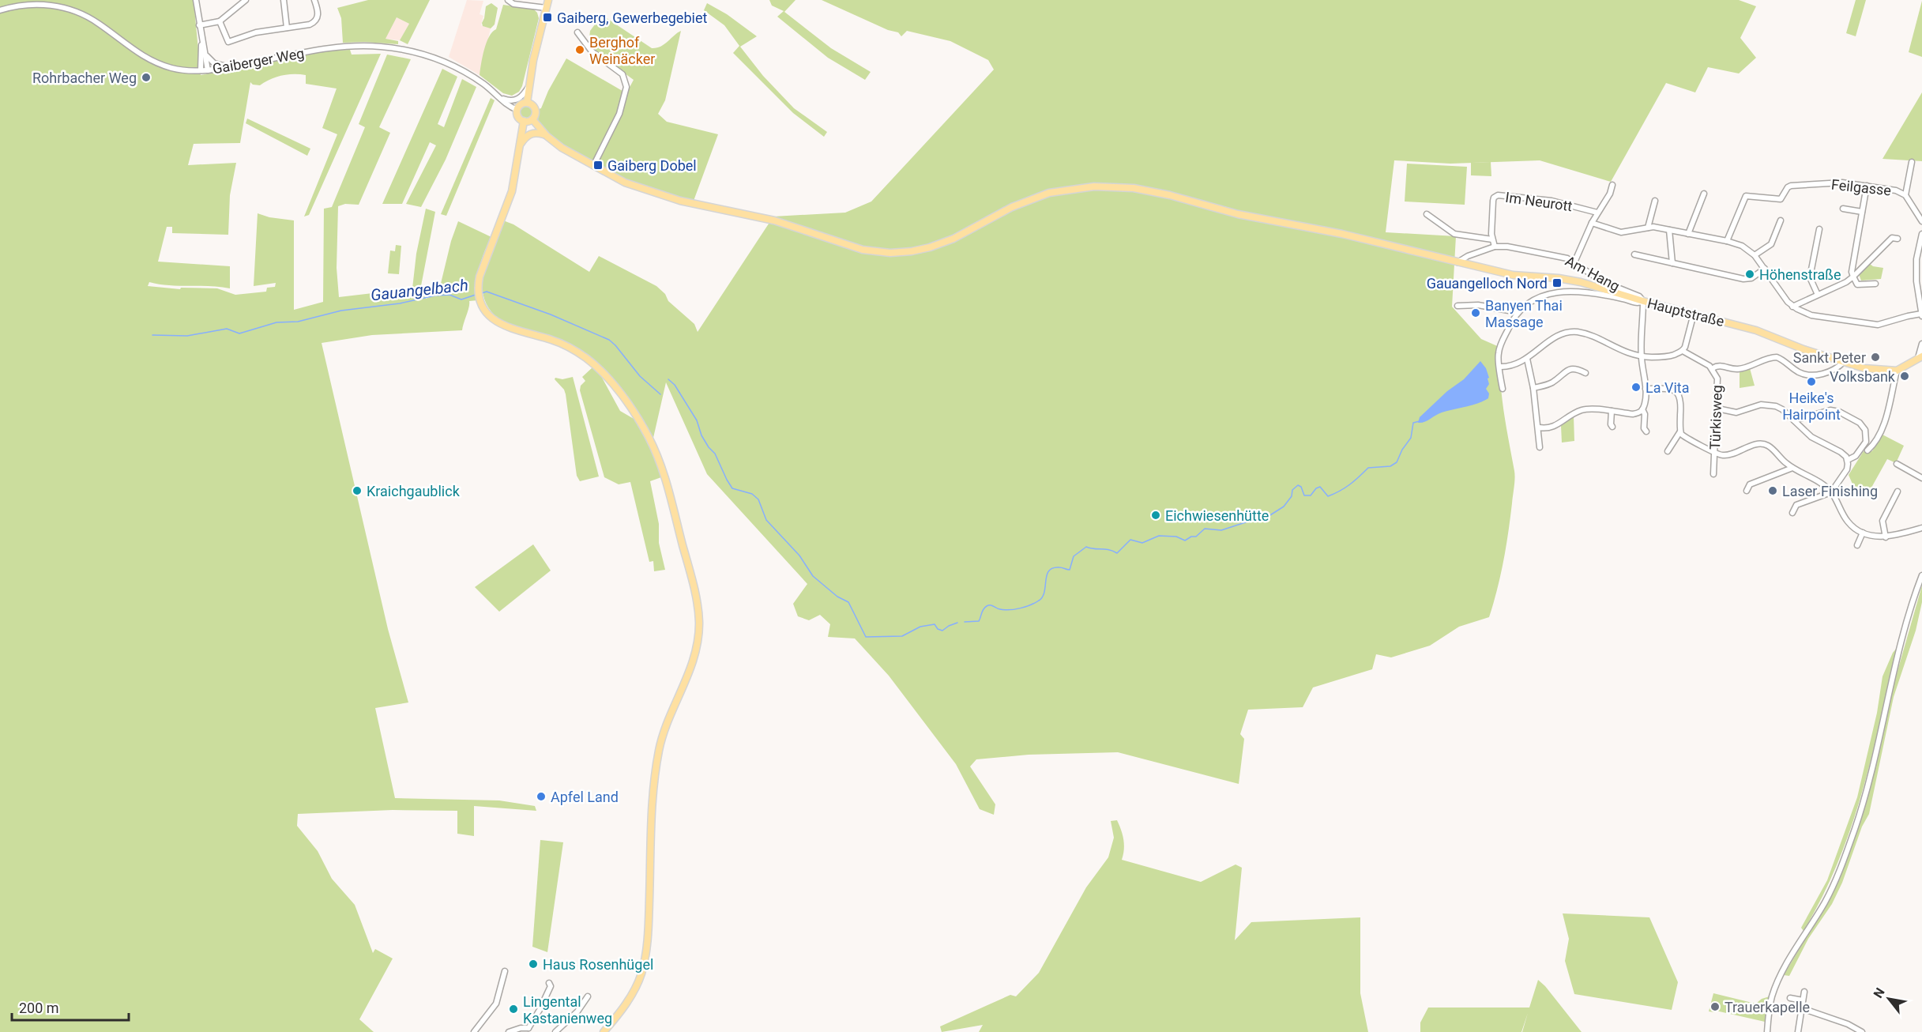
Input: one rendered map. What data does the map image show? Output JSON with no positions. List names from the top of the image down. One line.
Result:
{"streets":{"main road":["Hauptstraße"],"street":["Gaiberger Weg","Feilgasse","Im Neurott","Am Hang","Türkisweg"]},"crossings":[["Gaiberger Weg","Hauptstraße"],["Im Neurott","Am Hang"],["Am Hang","Hauptstraße"]],"water":["Gauangelbach"],"places":{"transit":["Gaiberg, Gewerbegebiet","Gaiberg Dobel","Gauangelloch Nord"],"other":["Berghof Weinäcker","Rohrbacher Weg","Höhenstraße","Banyen Thai Massage","Sankt Peter","Volksbank","Heike's Hairpoint","La Vita","Kraichgaublick","Laser Finishing","Eichwiesenhütte","Apfel Land","Haus Rosenhügel","Trauerkapelle","Lingental Kastanienweg"]},"scale_bar":"200 m","north":"top left"}
